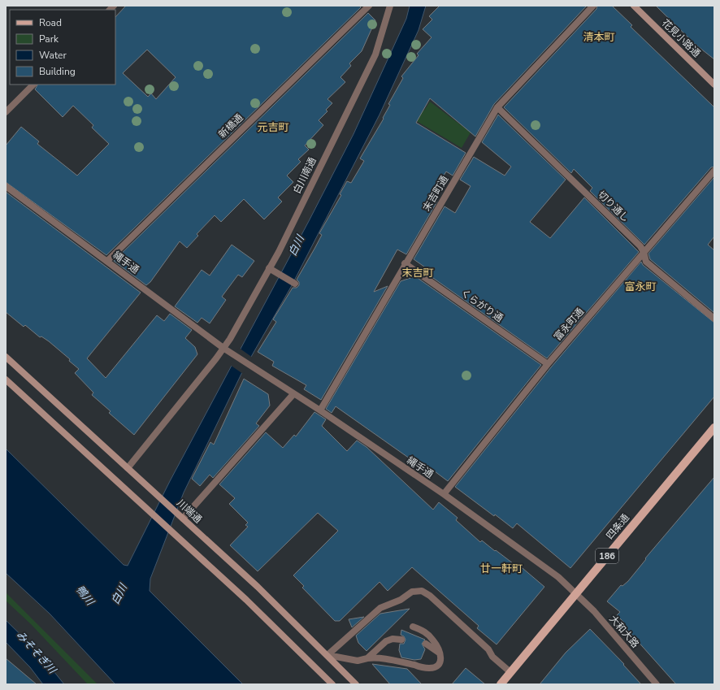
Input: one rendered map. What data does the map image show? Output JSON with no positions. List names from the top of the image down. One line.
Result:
{"streets":{"main road":["四条通","186"],"street":["花見小路通","新橋通","白川南通","末吉町通","切り通し","縄手通","くらがり通","富永町通","川端通","大和大路"]},"crossings":[["新橋通","縄手通"],["白川南通","縄手通"],["白川南通","川端通"],["末吉町通","切り通し"],["末吉町通","縄手通"],["末吉町通","くらがり通"],["切り通し","富永町通"],["縄手通","富永町通"],["縄手通","四条通"],["縄手通","大和大路"],["くらがり通","富永町通"],["四条通","大和大路"]],"districts":["清本町","元吉町","末吉町","富永町","廿一軒町"],"water":["白川","鴨川","みそそぎ川"],"legend":["Road","Park","Water","Building"]}
